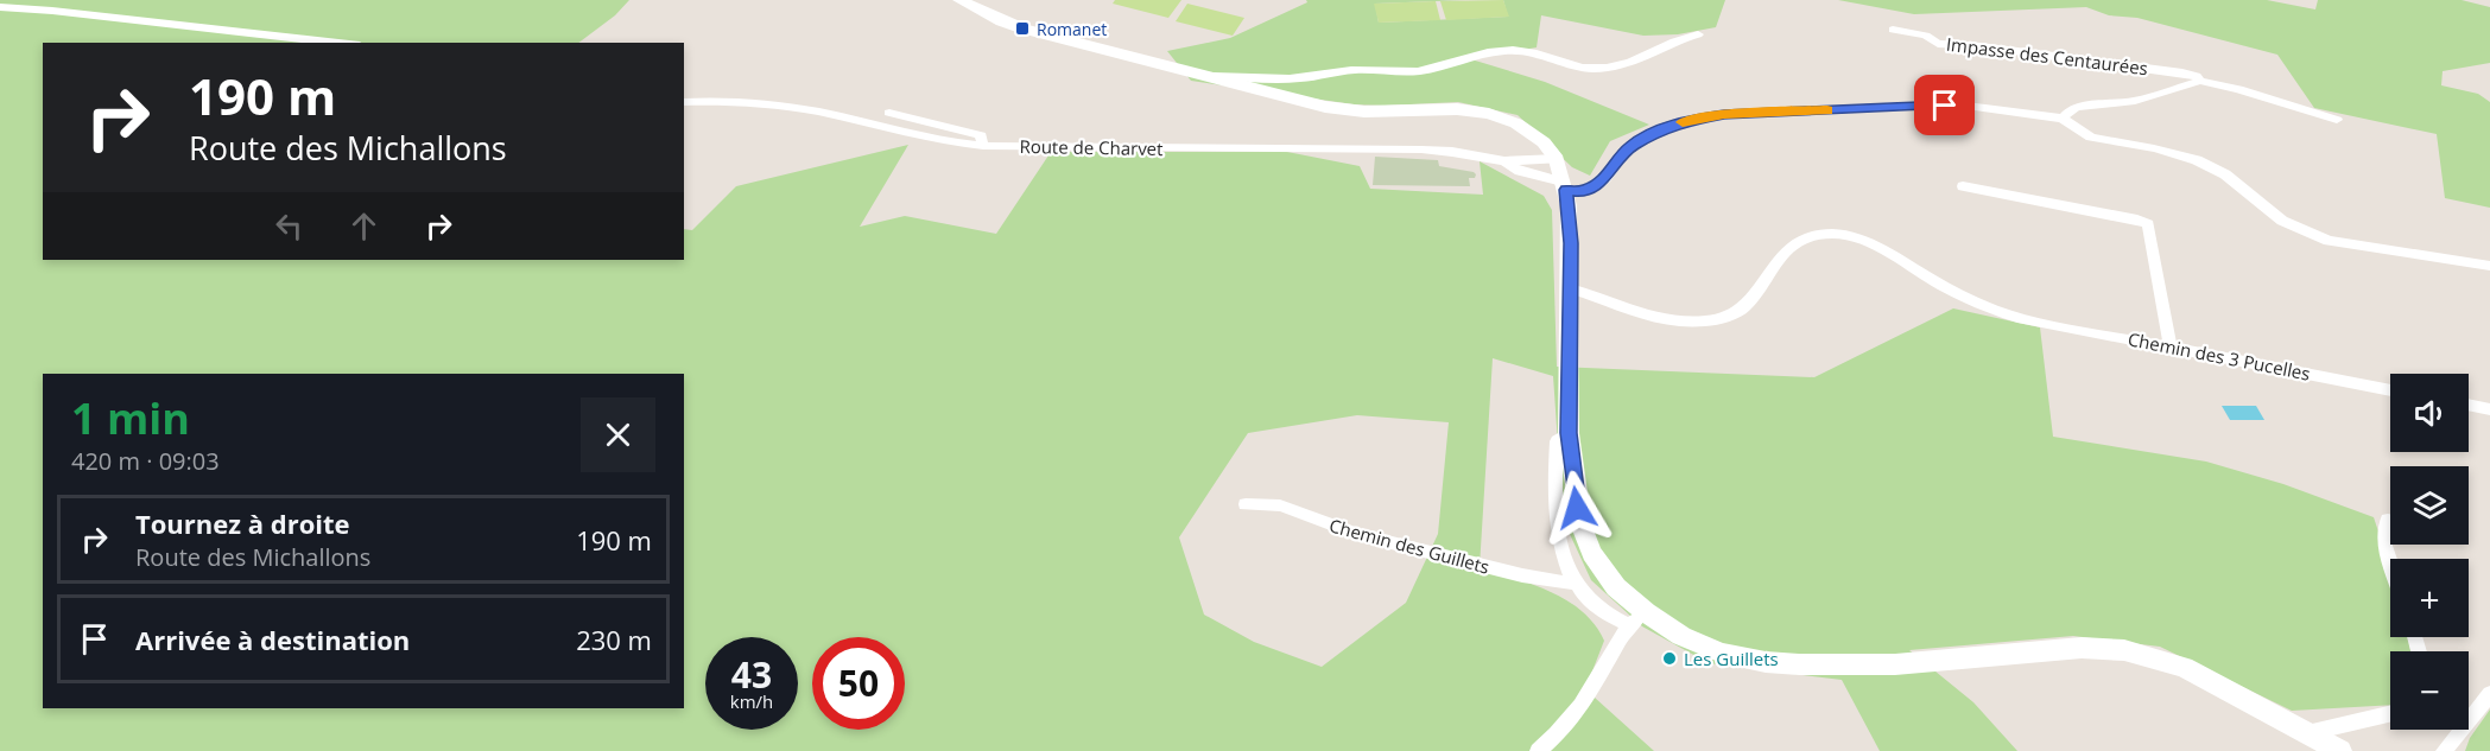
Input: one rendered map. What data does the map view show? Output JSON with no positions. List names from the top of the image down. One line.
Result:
{"streets":{"street":["Impasse des Centaurées","Route de Charvet","Chemin des 3 Pucelles","Chemin des Guillets"]},"places":{"transit":["Romanet"],"other":["Les Guillets"]},"page":{"turn":["190 m","Route des Michallons"],"map_buttons":["+","−"],"heading":["1 min","420 m · 09:03"],"list":[{"name":"Tournez à droite","note":"Route des Michallons","value":"190 m"},{"name":"Arrivée à destination","value":"230 m"}],"speed":"43 km/h","limit":"50"}}
